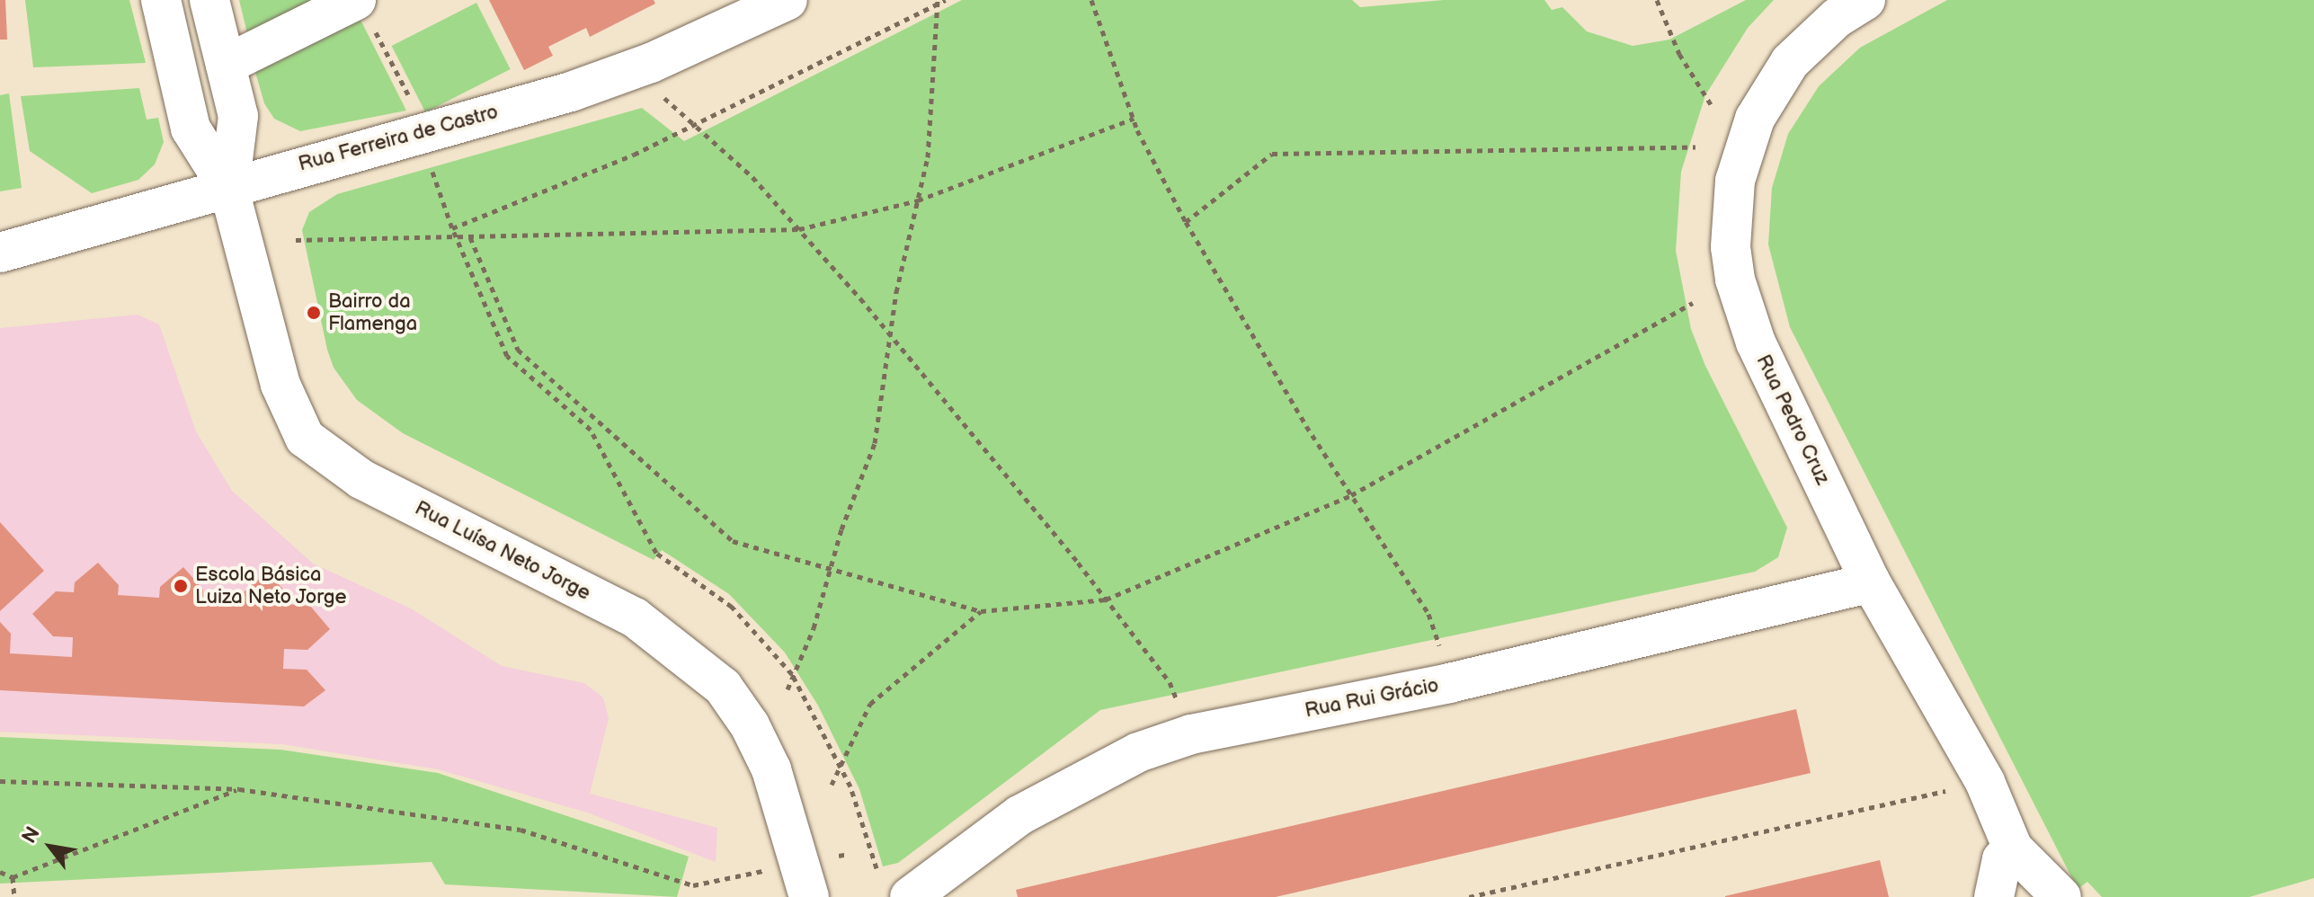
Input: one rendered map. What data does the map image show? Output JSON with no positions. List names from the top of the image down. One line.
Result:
{"streets":{"street":["Rua Ferreira de Castro","Rua Pedro Cruz","Rua Luísa Neto Jorge","Rua Rui Grácio"]},"crossings":[["Rua Ferreira de Castro","Rua Luísa Neto Jorge"],["Rua Pedro Cruz","Rua Rui Grácio"]],"places":["Bairro da Flamenga","Escola Básica Luiza Neto Jorge"],"north":"top left"}
